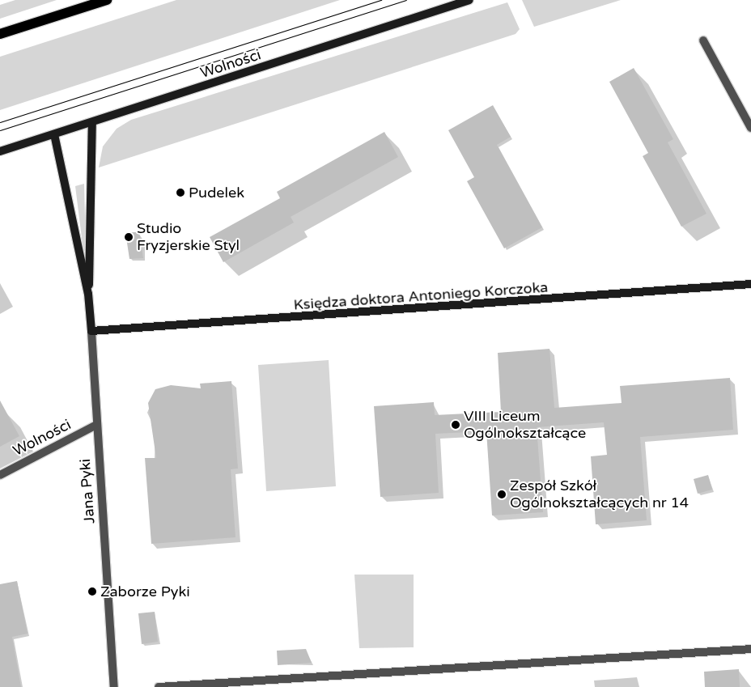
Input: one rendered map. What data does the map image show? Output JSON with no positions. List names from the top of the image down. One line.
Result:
{"streets":{"street":["Wolności","Księdza doktora Antoniego Korczoka","Jana Pyki"]},"crossings":[["Wolności","Jana Pyki"],["Księdza doktora Antoniego Korczoka","Jana Pyki"]],"places":["Pudelek","Studio Fryzjerskie Styl","VIII Liceum Ogólnokształcące","Zespół Szkół Ogólnokształcących nr 14","Zaborze Pyki"]}
